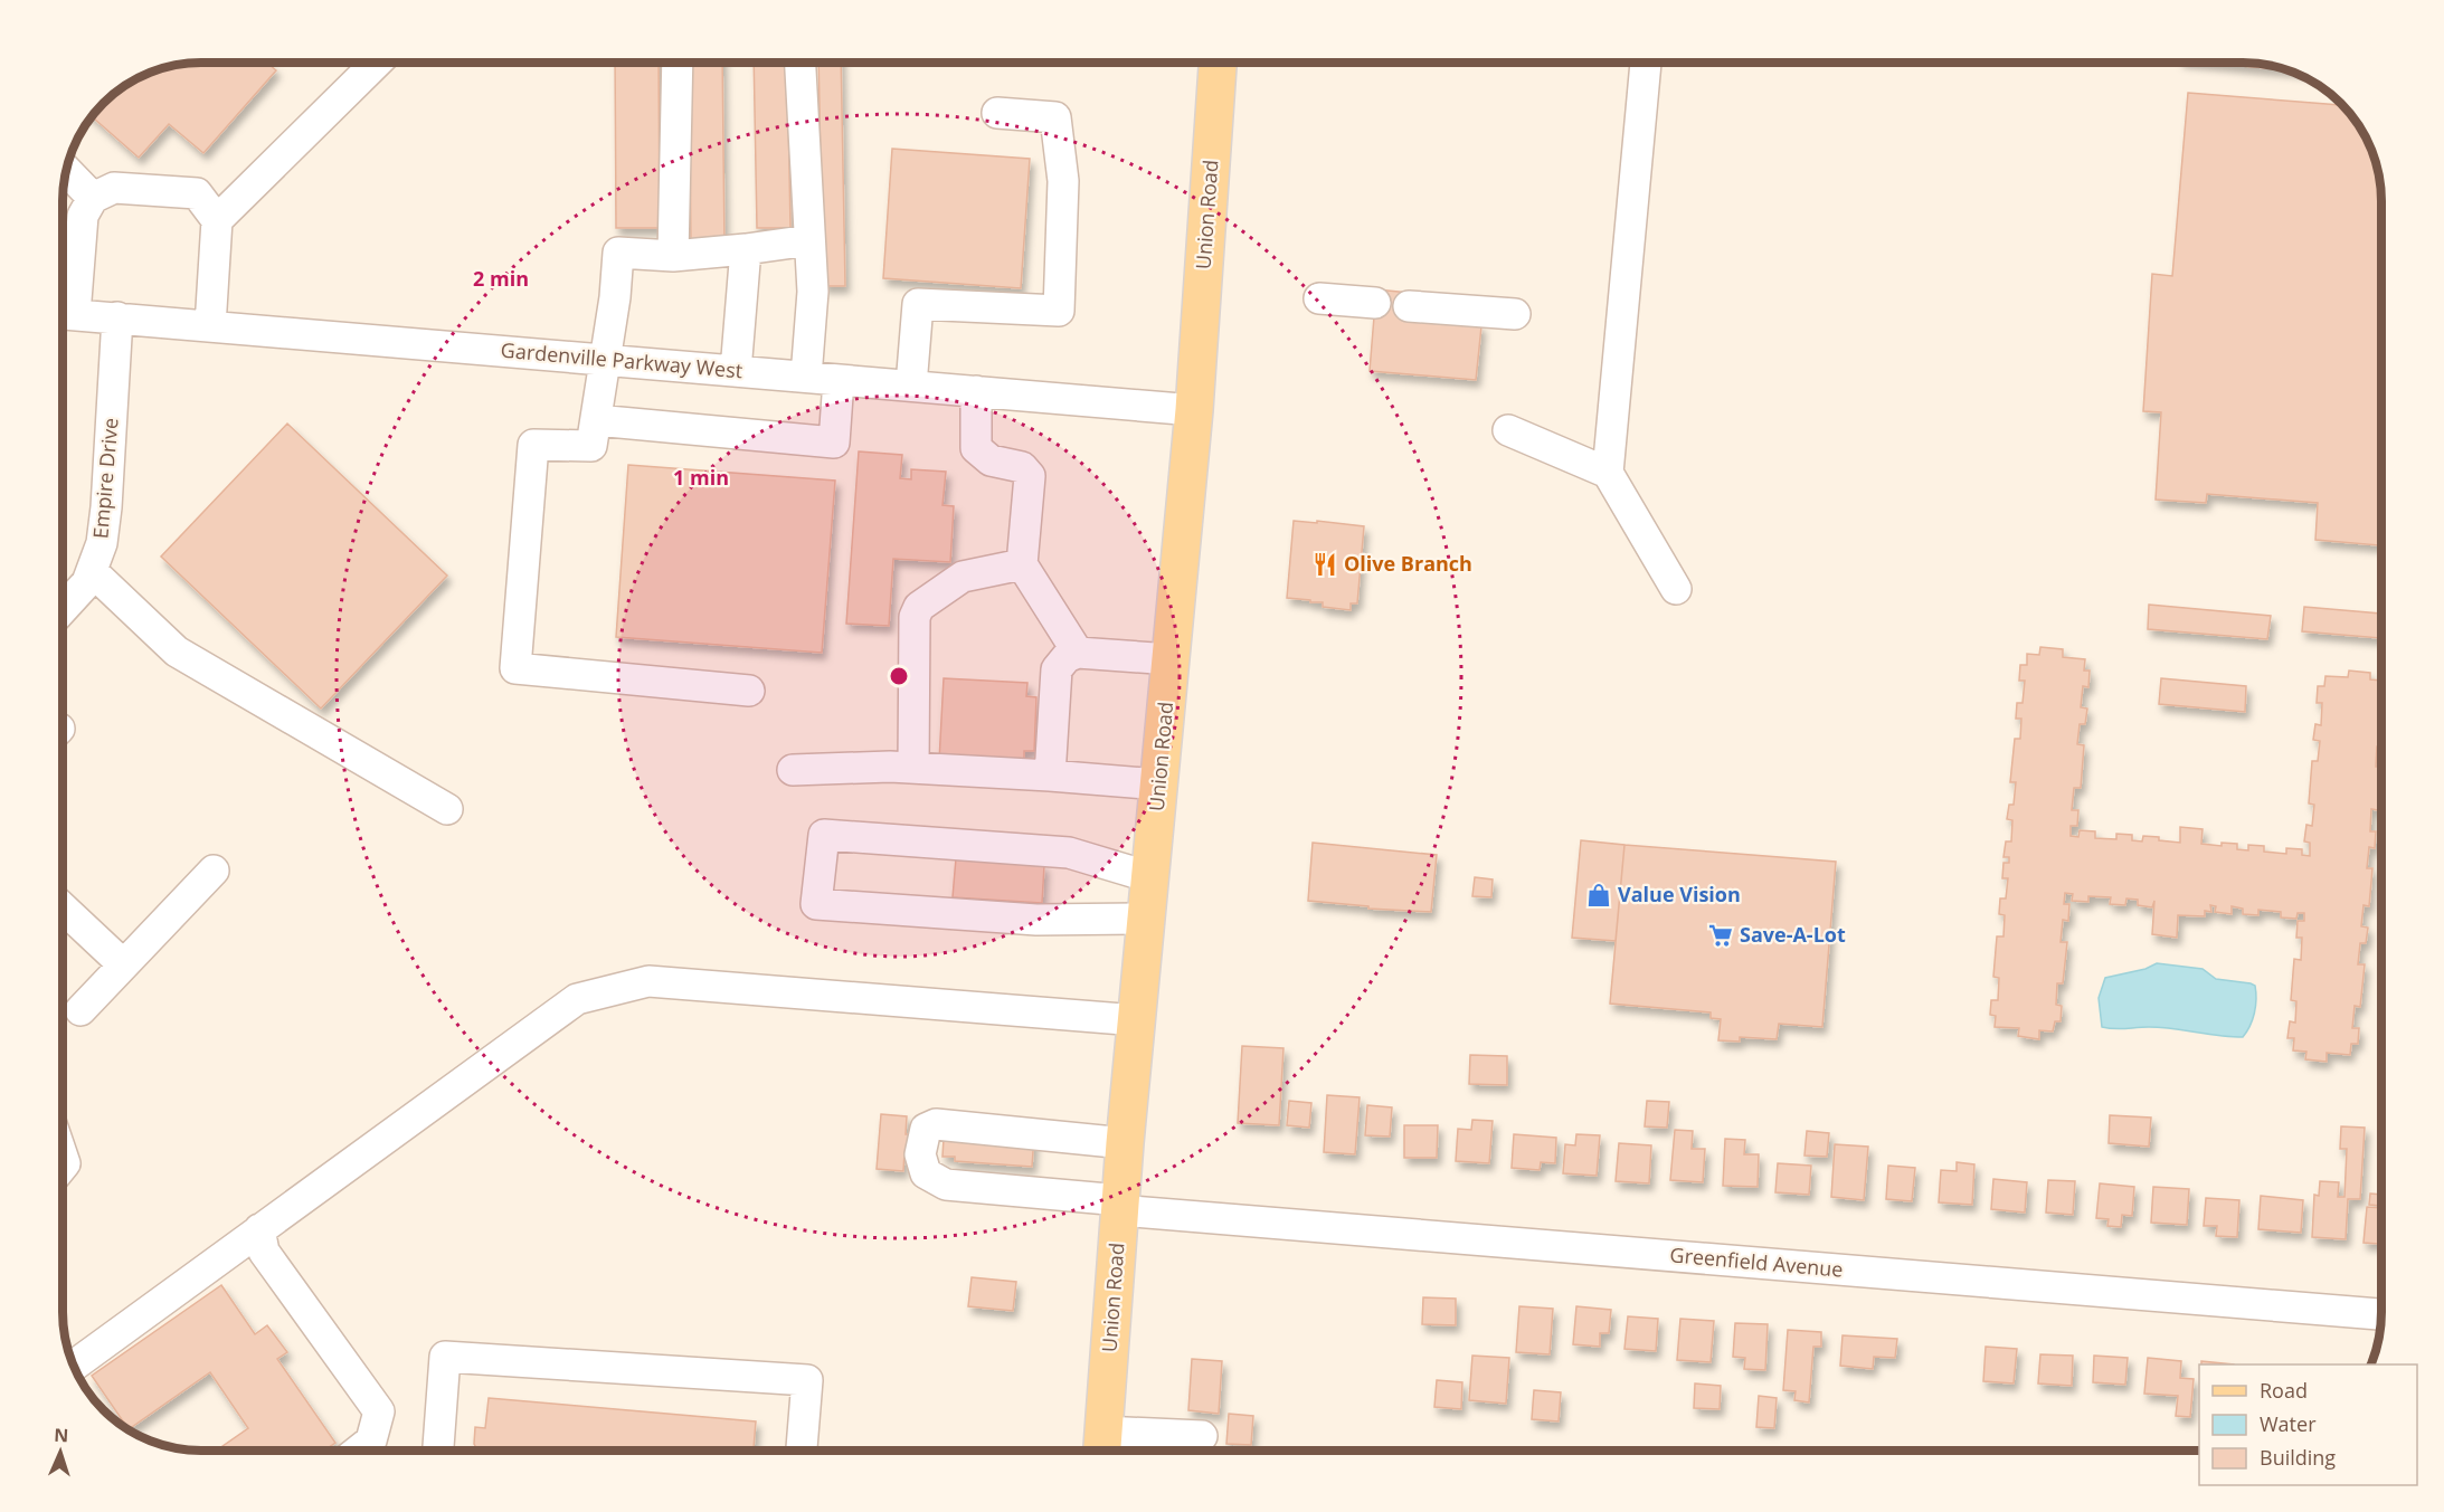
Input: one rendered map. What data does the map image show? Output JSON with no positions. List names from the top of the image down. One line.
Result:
{"streets":{"main road":["Union Road"],"street":["Gardenville Parkway West","Empire Drive","Greenfield Avenue"]},"crossings":[["Union Road","Gardenville Parkway West"],["Union Road","Greenfield Avenue"],["Gardenville Parkway West","Empire Drive"]],"places":{"restaurant":["Olive Branch"],"shop":["Value Vision"],"supermarket":["Save-A-Lot"]},"legend":["Road","Water","Building"],"north":"top","rings":["2 min","1 min"]}
